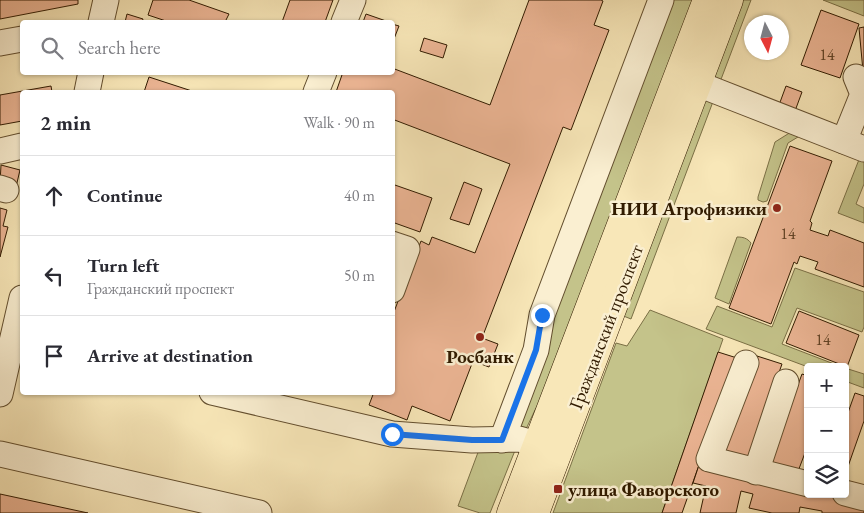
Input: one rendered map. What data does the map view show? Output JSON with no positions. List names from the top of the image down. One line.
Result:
{"streets":{"main road":["Гражданский проспект"]},"places":{"other":["НИИ Агрофизики","Росбанк"],"transit":["улица Фаворского"]},"house_numbers":["14","14","14"],"north":"bottom","page":{"search":"Search here","heading":["2 min","Walk · 90 m"],"list":[["Continue","40 m"],["Turn left","Гражданский проспект","50 m"],"Arrive at destination"],"map_buttons":["+","−"]}}
